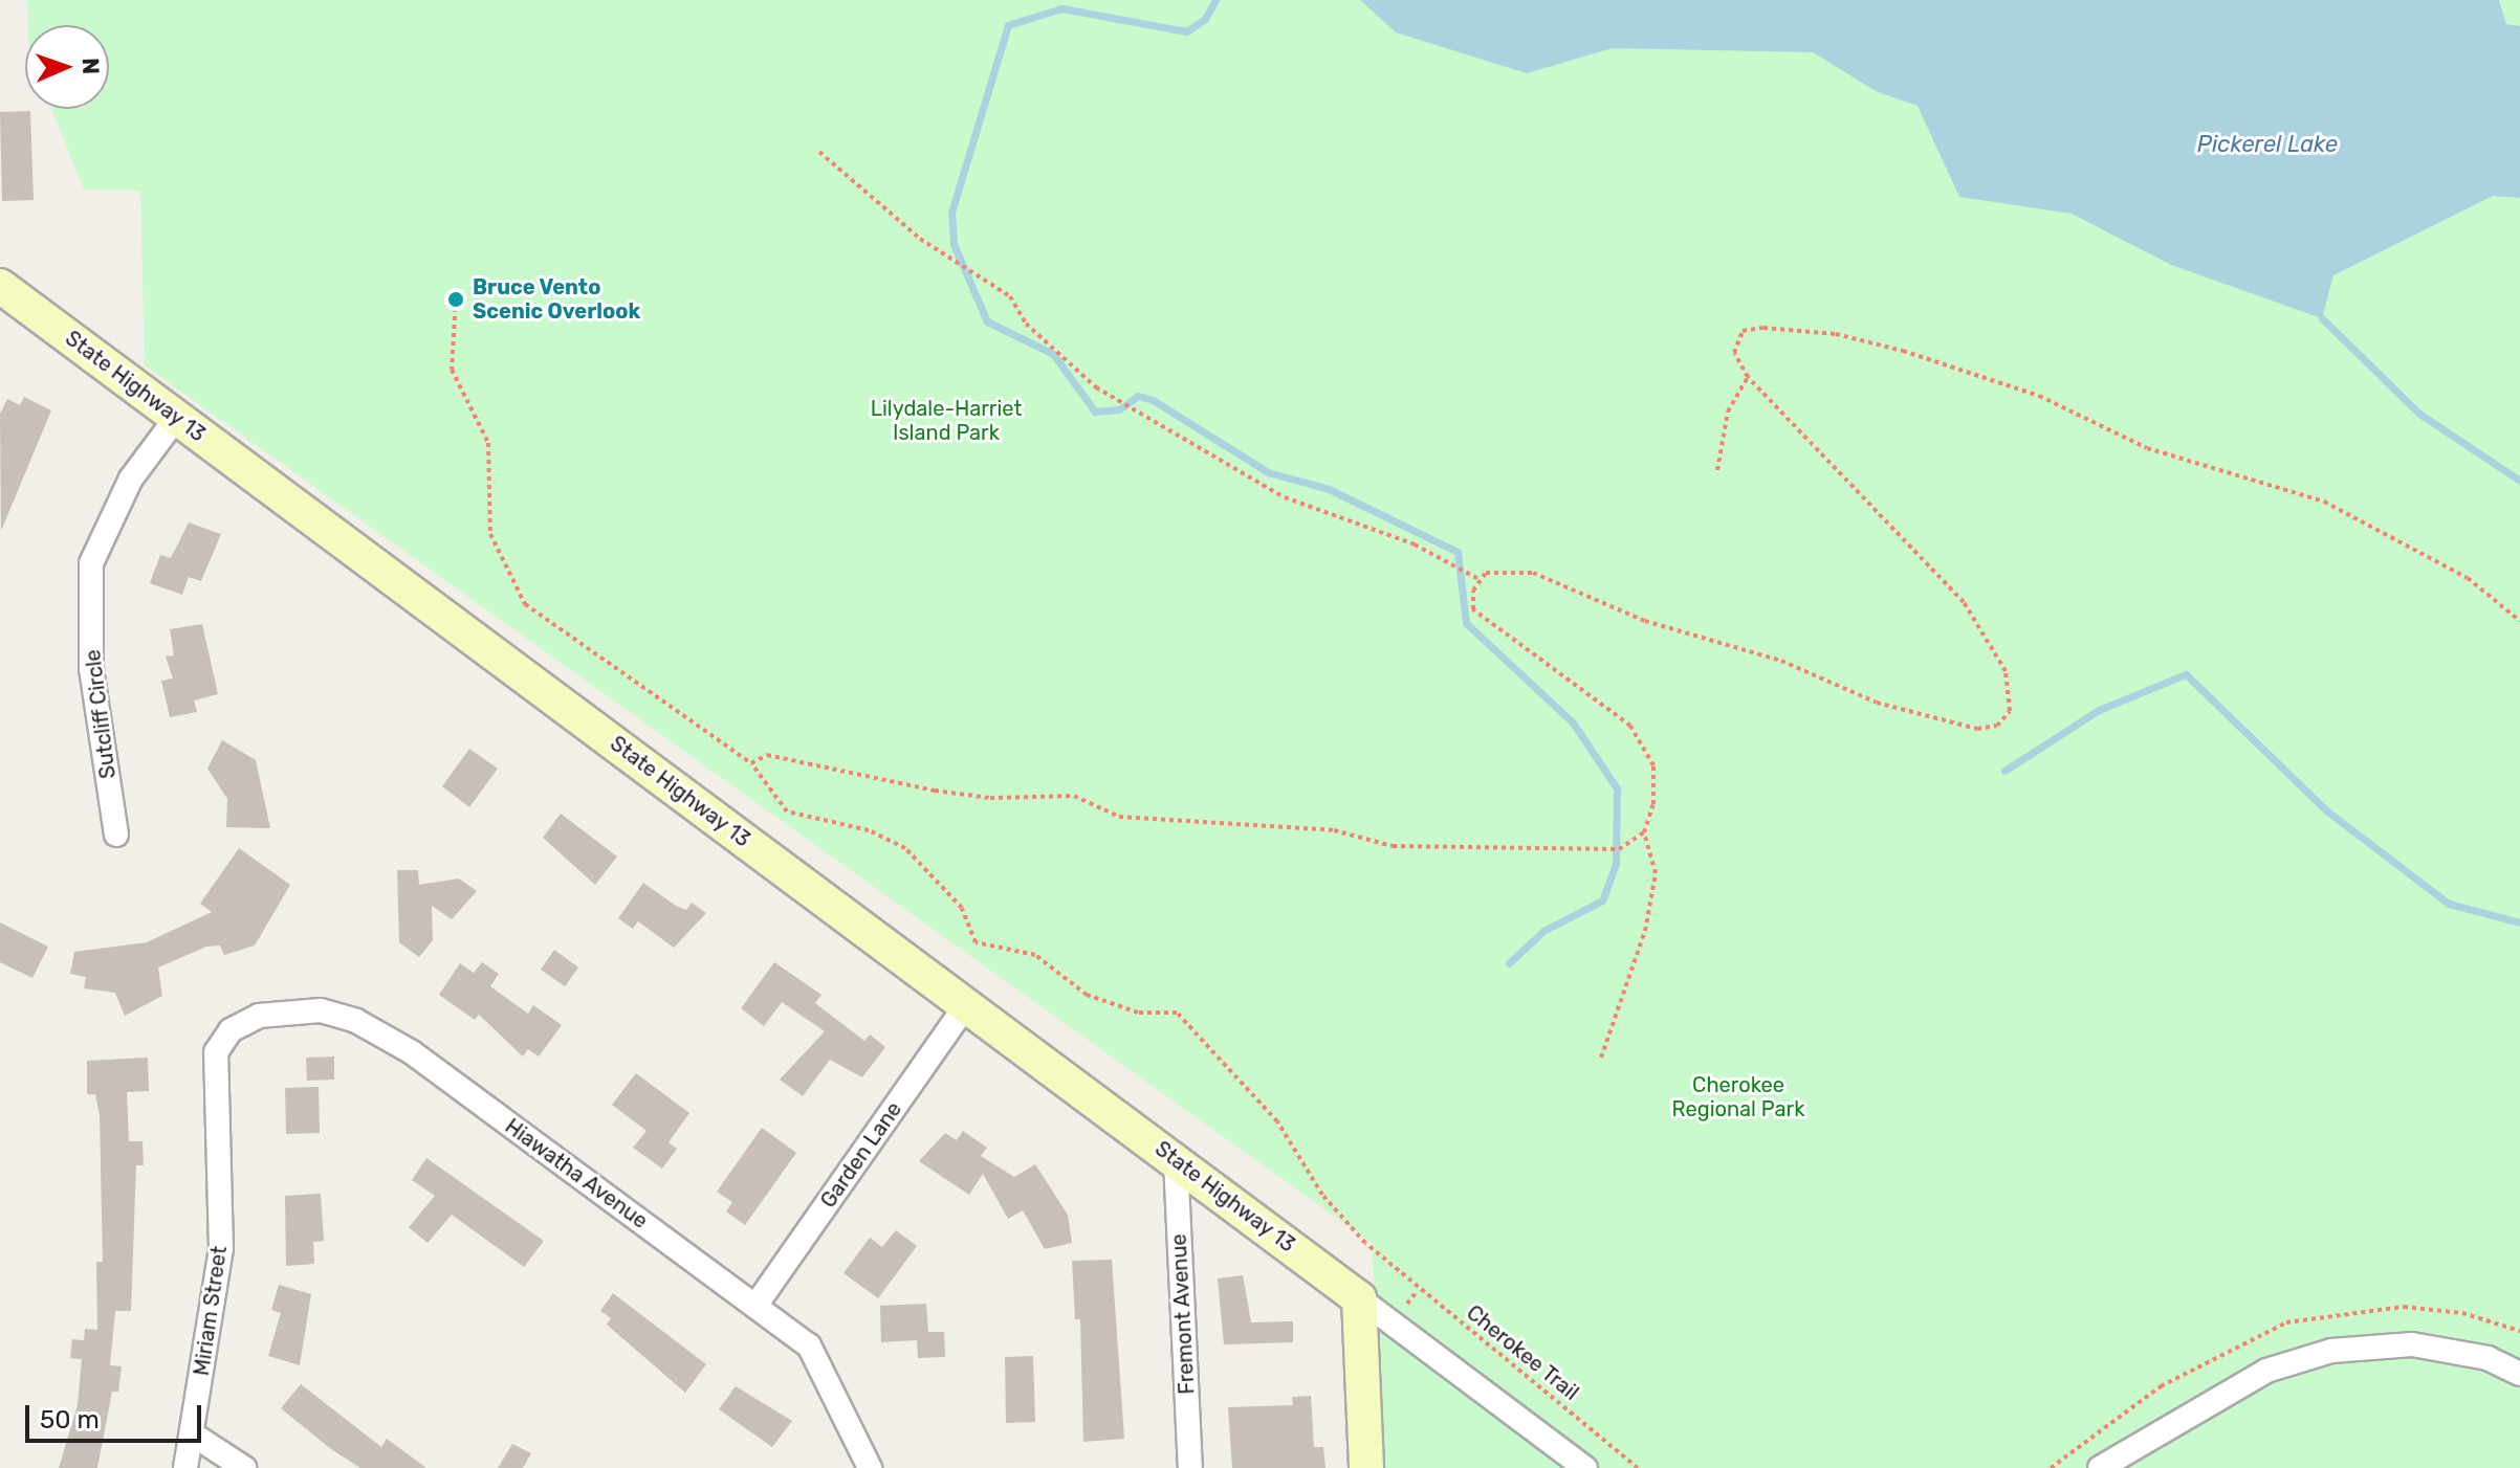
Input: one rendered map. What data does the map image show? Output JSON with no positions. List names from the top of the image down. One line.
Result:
{"streets":{"street":["State Highway 13","Sutcliff Circle","Garden Lane","Hiawatha Avenue","Miriam Street","Fremont Avenue"],"path":["Cherokee Trail"]},"crossings":[["State Highway 13","Sutcliff Circle"],["State Highway 13","Garden Lane"],["State Highway 13","Fremont Avenue"],["Garden Lane","Hiawatha Avenue"],["Hiawatha Avenue","Miriam Street"]],"water":["Pickerel Lake"],"parks":["Lilydale-Harriet Island Park","Cherokee Regional Park"],"places":["Bruce Vento Scenic Overlook"],"scale_bar":"50 m","north":"right"}
